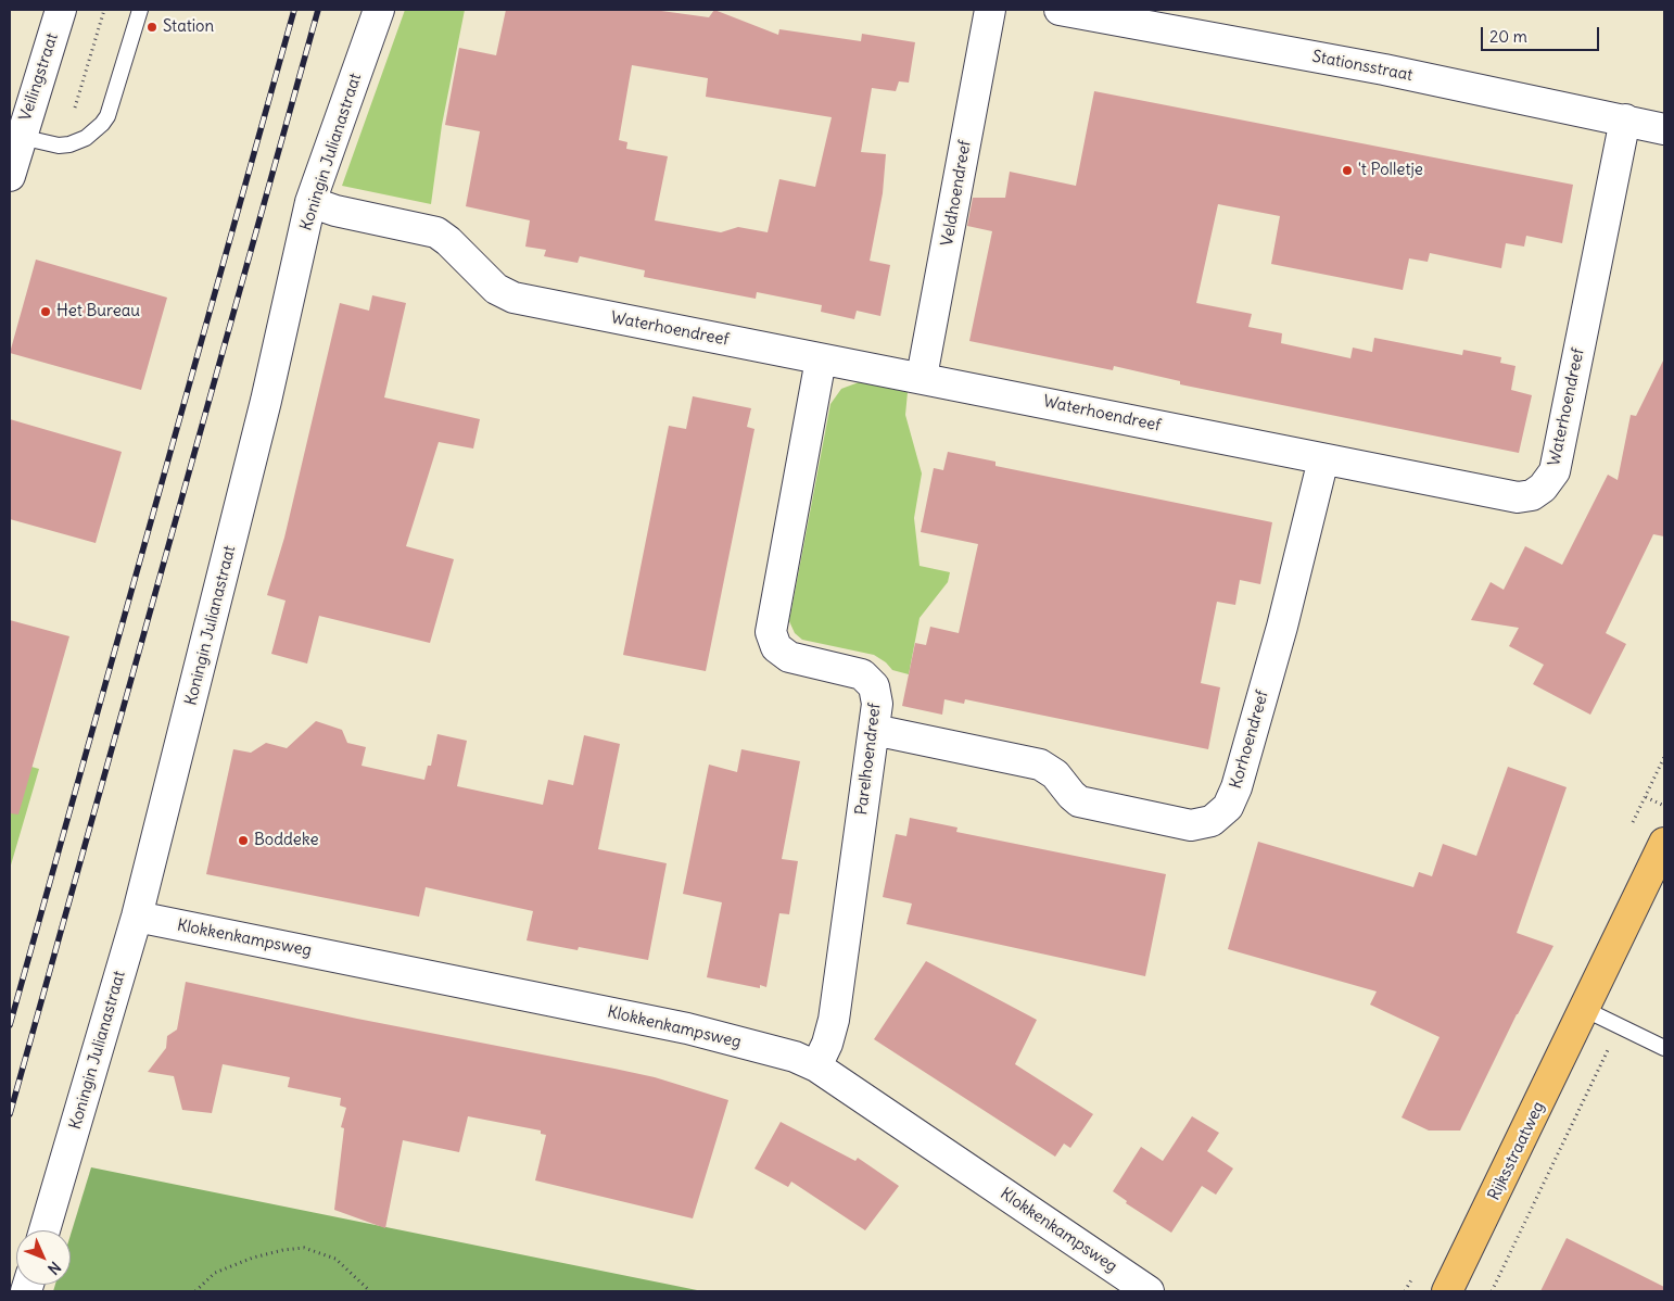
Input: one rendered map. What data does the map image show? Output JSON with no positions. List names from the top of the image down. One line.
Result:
{"streets":{"main road":["Rijksstraatweg"],"street":["Stationsstraat","Veilingstraat","Koningin Julianastraat","Veldhoendreef","Waterhoendreef","Korhoendreef","Parelhoendreef","Klokkenkampsweg"]},"crossings":[["Stationsstraat","Waterhoendreef"],["Koningin Julianastraat","Waterhoendreef"],["Koningin Julianastraat","Klokkenkampsweg"],["Veldhoendreef","Waterhoendreef"],["Waterhoendreef","Korhoendreef"],["Waterhoendreef","Parelhoendreef"],["Korhoendreef","Parelhoendreef"],["Parelhoendreef","Klokkenkampsweg"]],"places":["Station","'t Polletje","Het Bureau","Boddeke"],"scale_bar":"20 m","north":"bottom right"}
